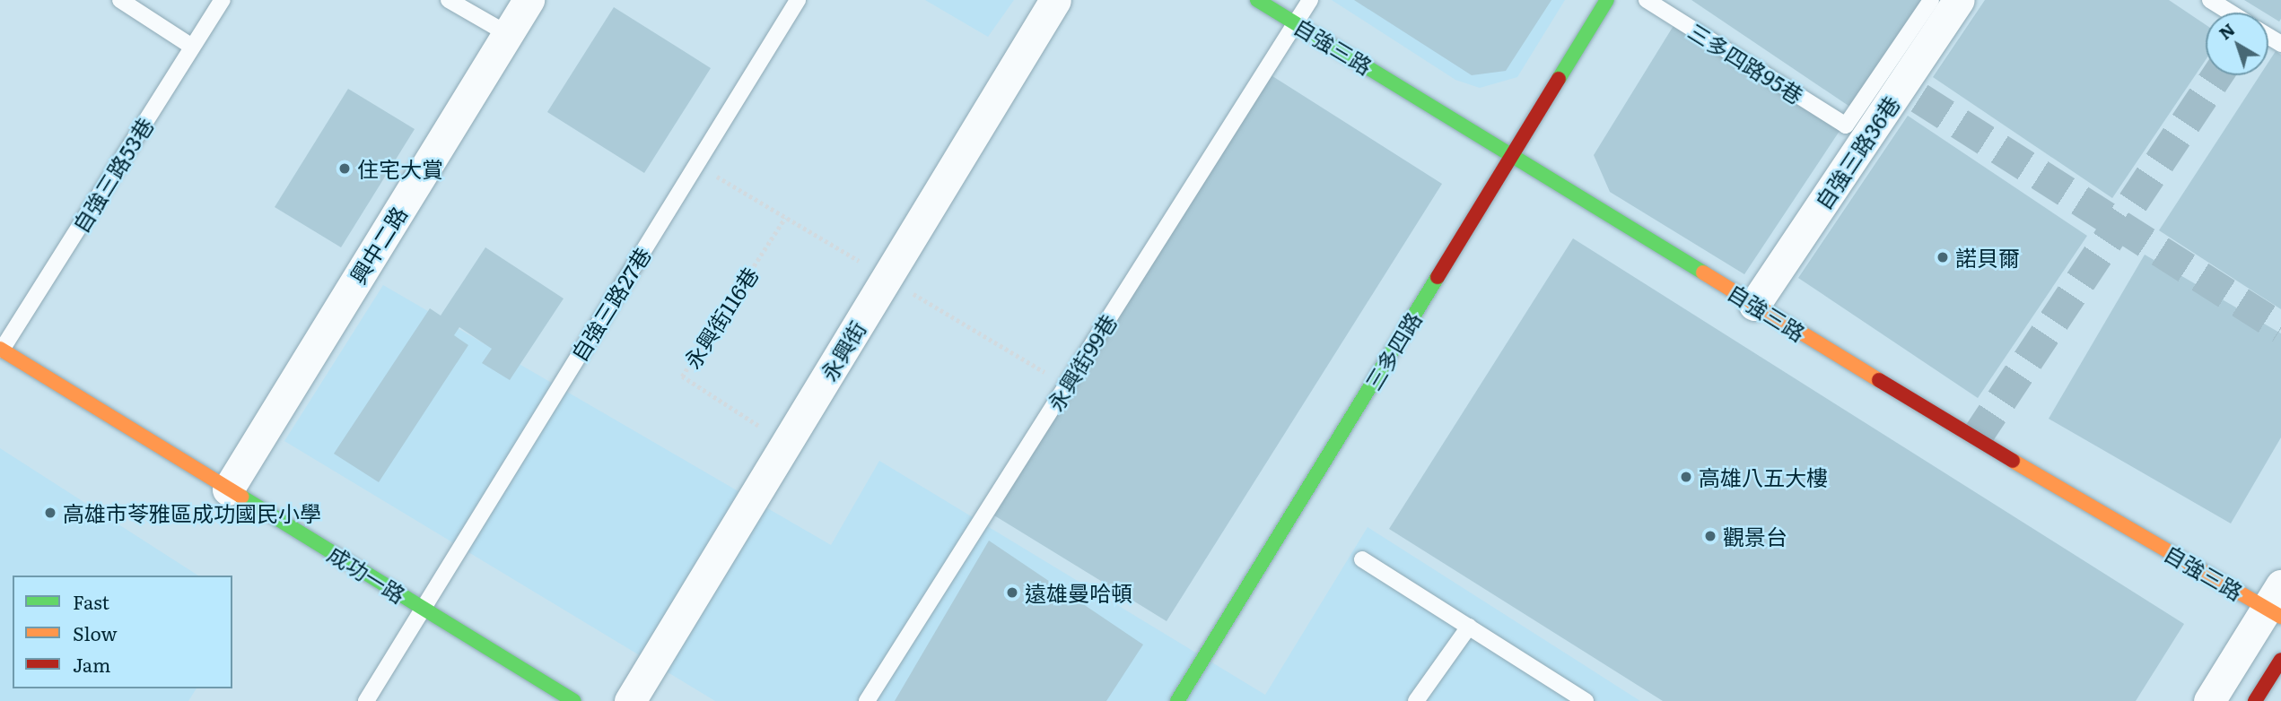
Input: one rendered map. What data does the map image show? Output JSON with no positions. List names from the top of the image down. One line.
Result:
{"streets":{"street":["自強三路","自強三路36巷","興中二路","永興街","三多四路","成功一路"],"lane":["三多四路95巷","自強三路53巷","自強三路27巷","永興街99巷"],"path":["永興街116巷"]},"crossings":[["自強三路","自強三路36巷"],["自強三路","三多四路"],["自強三路","永興街99巷"],["三多四路95巷","自強三路36巷"],["自強三路53巷","成功一路"],["興中二路","成功一路"],["自強三路27巷","成功一路"],["永興街116巷","永興街"]],"places":["住宅大賞","諾貝爾","高雄八五大樓","高雄市苓雅區成功國民小學","觀景台","遠雄曼哈頓"],"legend":["Fast","Slow","Jam"],"north":"top left"}
